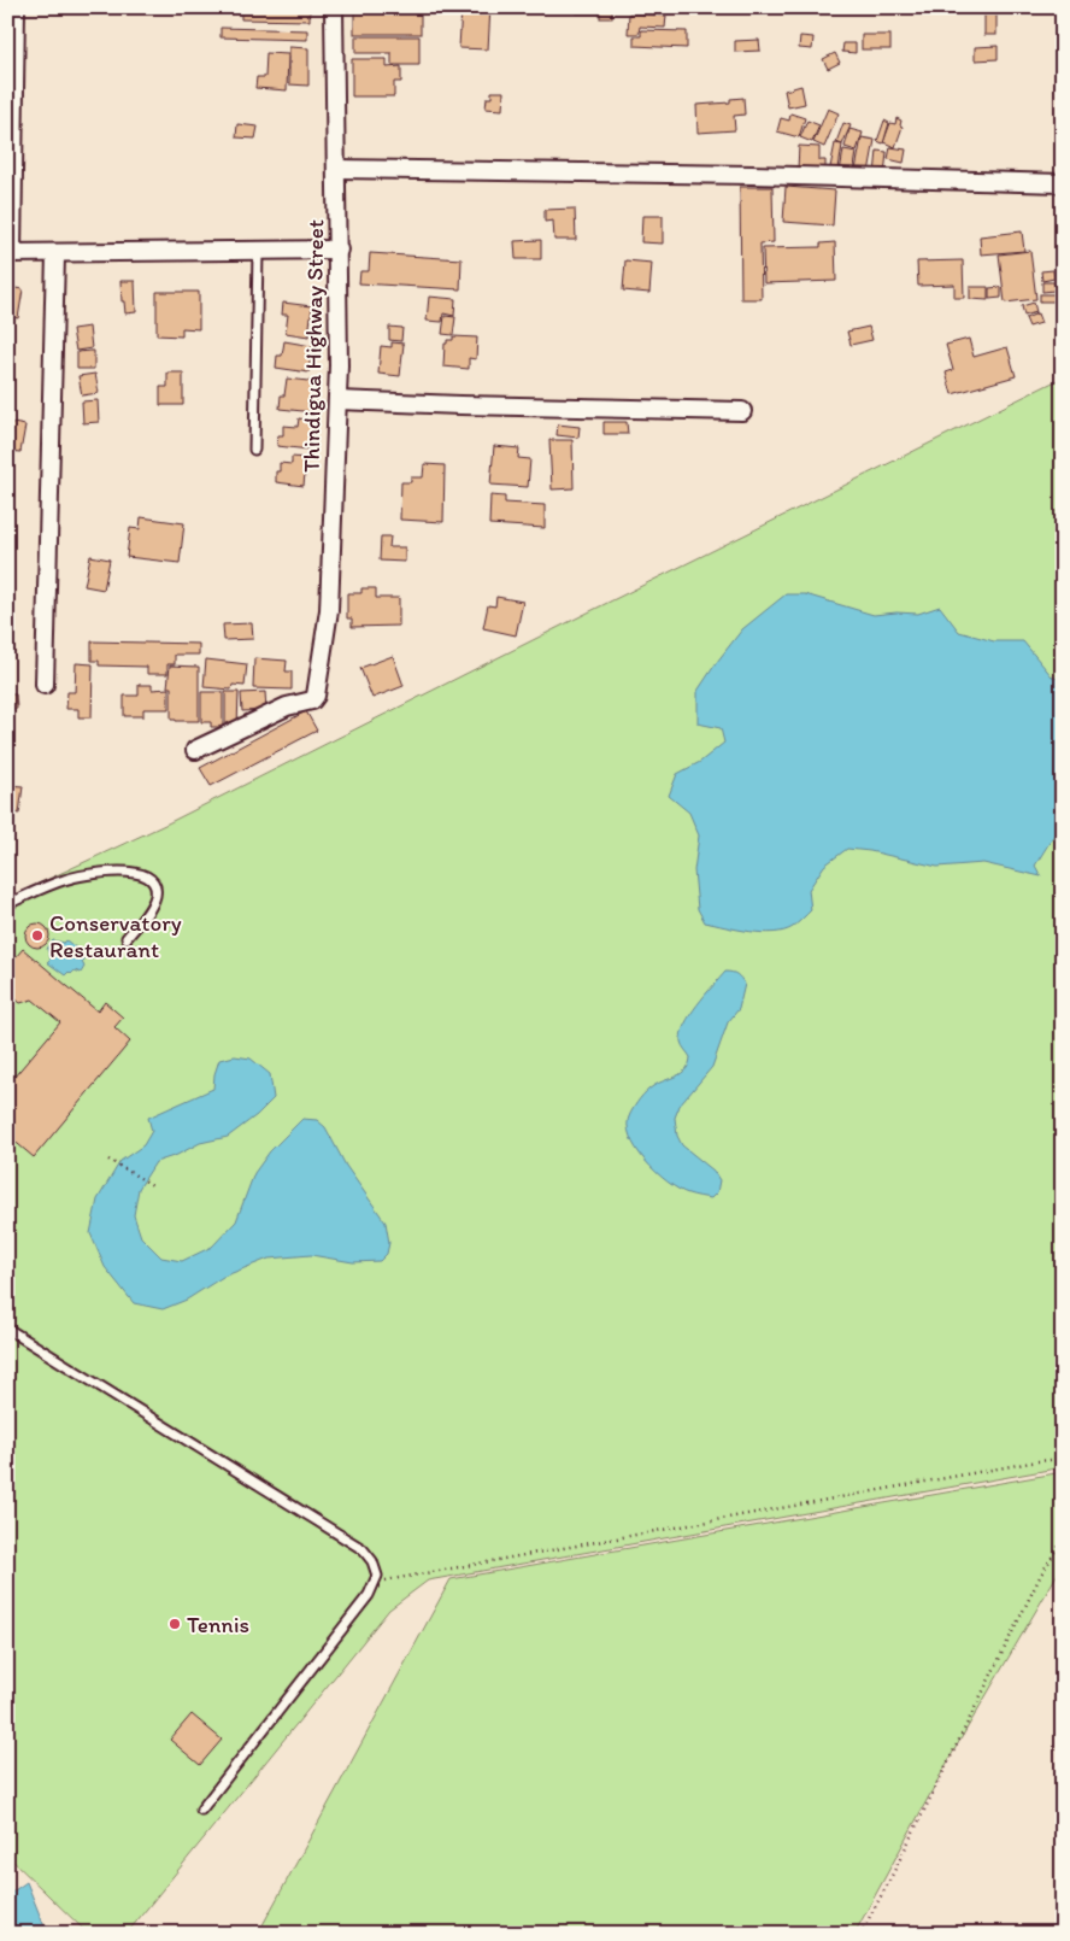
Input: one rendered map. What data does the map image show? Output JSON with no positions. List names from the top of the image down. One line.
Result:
{"streets":{"street":["Thindigua Highway Street"]},"places":["Conservatory Restaurant","Tennis"]}
